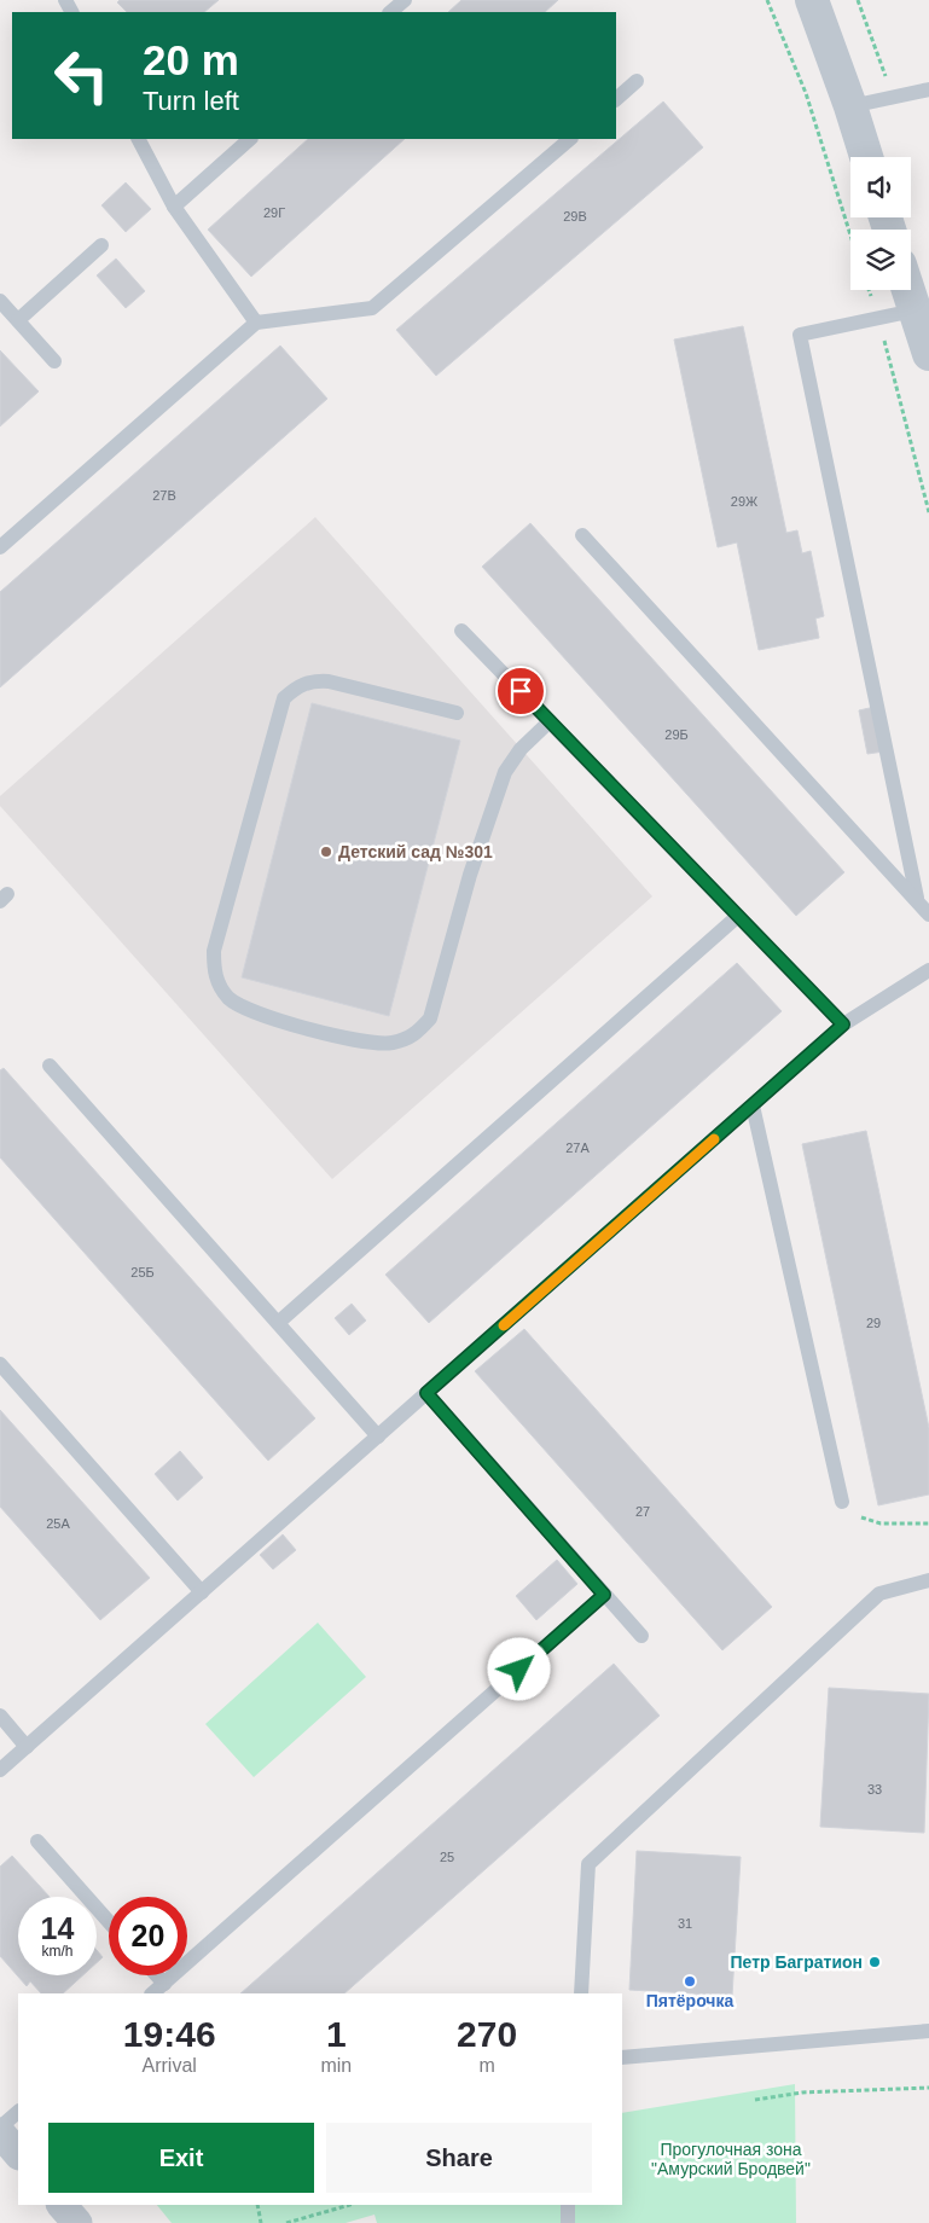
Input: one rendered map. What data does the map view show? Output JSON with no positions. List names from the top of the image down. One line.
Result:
{"parks":["Прогулочная зона \"Амурский Бродвей\""],"places":["Детский сад №301","Петр Багратион","Пятёрочка"],"house_numbers":["29Г","29В","27В","29Ж","29Б","27А","25Б","29","27","25А","33","25","31"],"page":{"turn":["20 m","Turn left"],"speed":"14 km/h","limit":"20","eta":["19:46","Arrival","1","min","270","m"],"buttons":["Exit","Share"]}}
